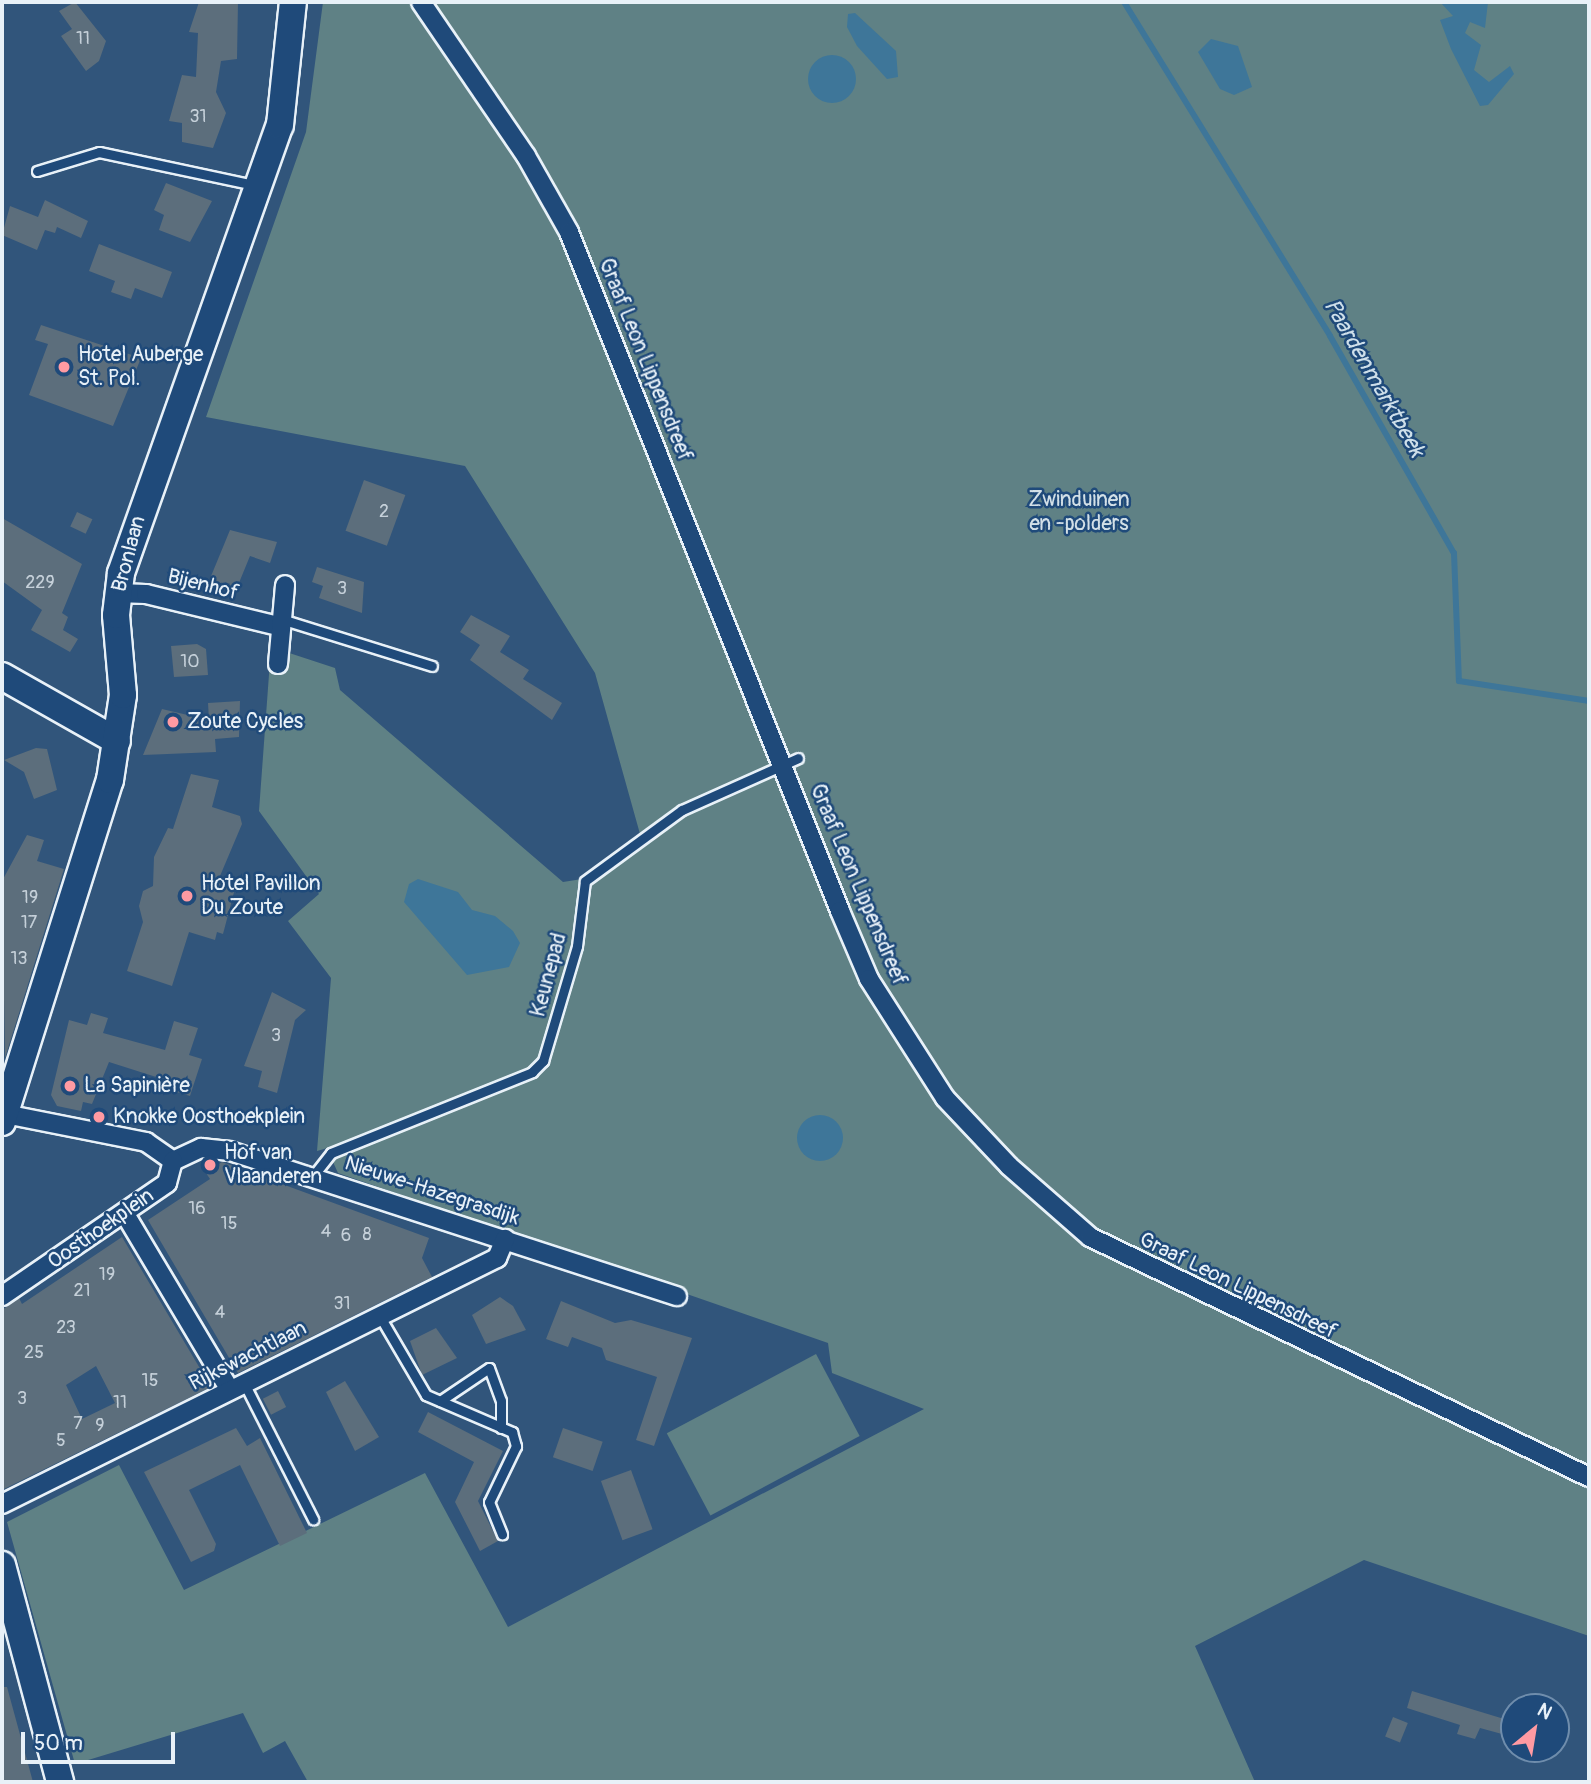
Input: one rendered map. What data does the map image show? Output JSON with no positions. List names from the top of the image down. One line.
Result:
{"streets":{"street":["Graaf Leon Lippensdreef","Bronlaan","Bijenhof","Nieuwe-Hazegrasdijk","Oosthoekplein","Rijkswachtlaan"],"lane":["Keunepad"]},"crossings":[["Graaf Leon Lippensdreef","Keunepad"],["Bronlaan","Bijenhof"],["Keunepad","Nieuwe-Hazegrasdijk"],["Nieuwe-Hazegrasdijk","Oosthoekplein"],["Nieuwe-Hazegrasdijk","Rijkswachtlaan"]],"water":["Paardenmarktbeek"],"parks":["Zwinduinen en -polders"],"places":["Hotel Auberge St. Pol.","Zoute Cycles","Hotel Pavillon Du Zoute","La Sapinière","Knokke Oosthoekplein","Hof van Vlaanderen"],"house_numbers":["11","31","2","229","3","10","19","17","13","3","16","15","4","8","6","19","21","31","4","23","25","15","3","11","7","9","5"],"scale_bar":"50 m","north":"top right"}
